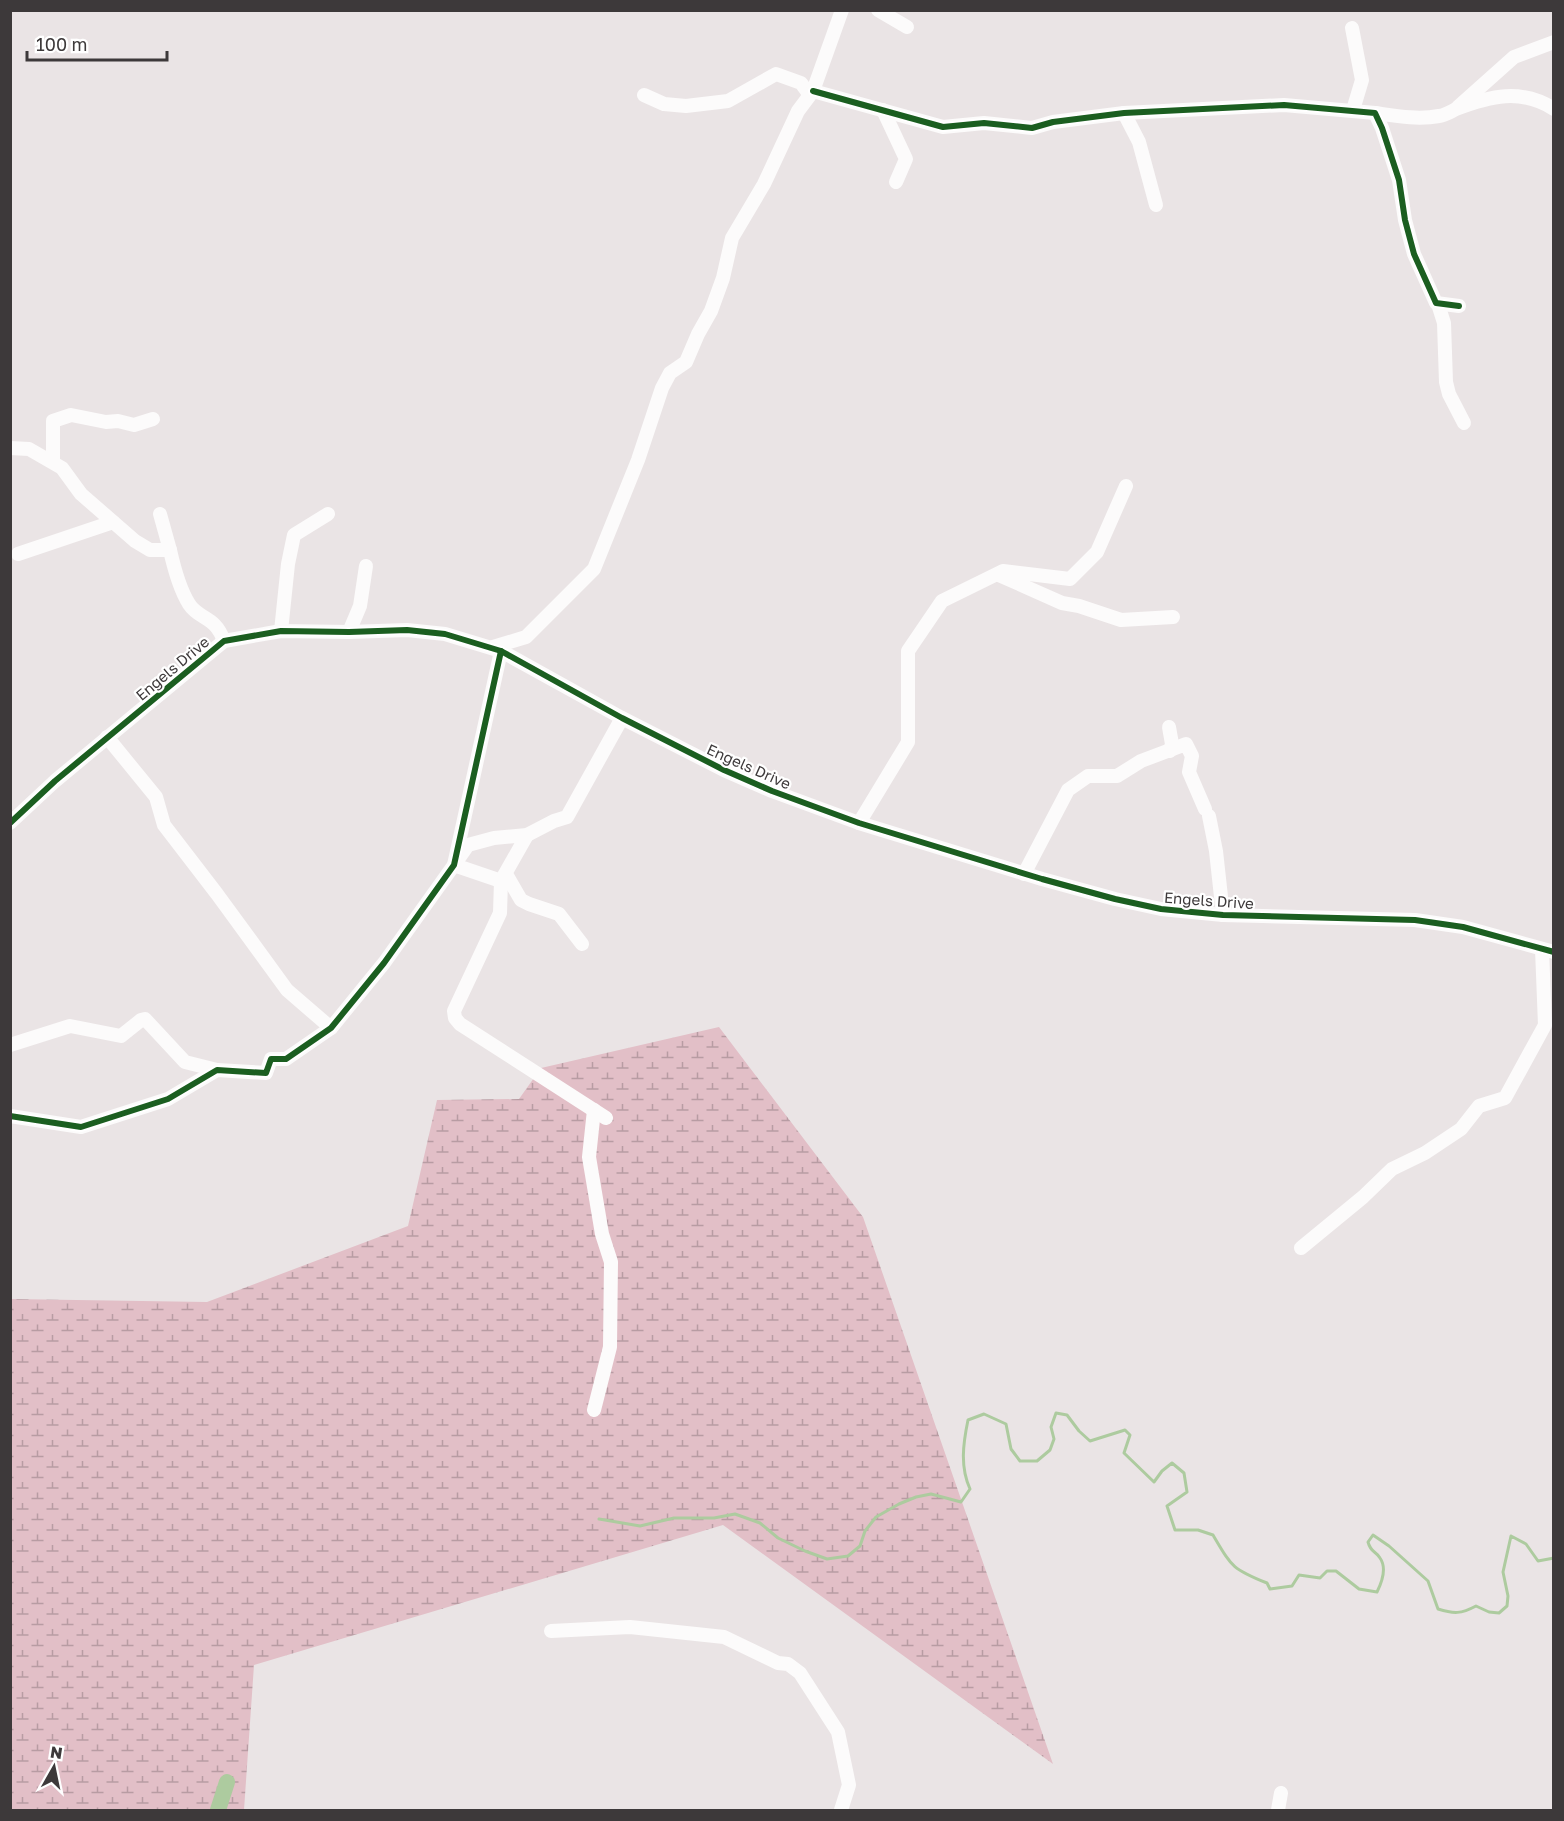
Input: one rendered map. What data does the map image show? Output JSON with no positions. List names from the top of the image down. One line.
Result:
{"streets":{"street":["Engels Drive"]},"scale_bar":"100 m","north":"top"}
